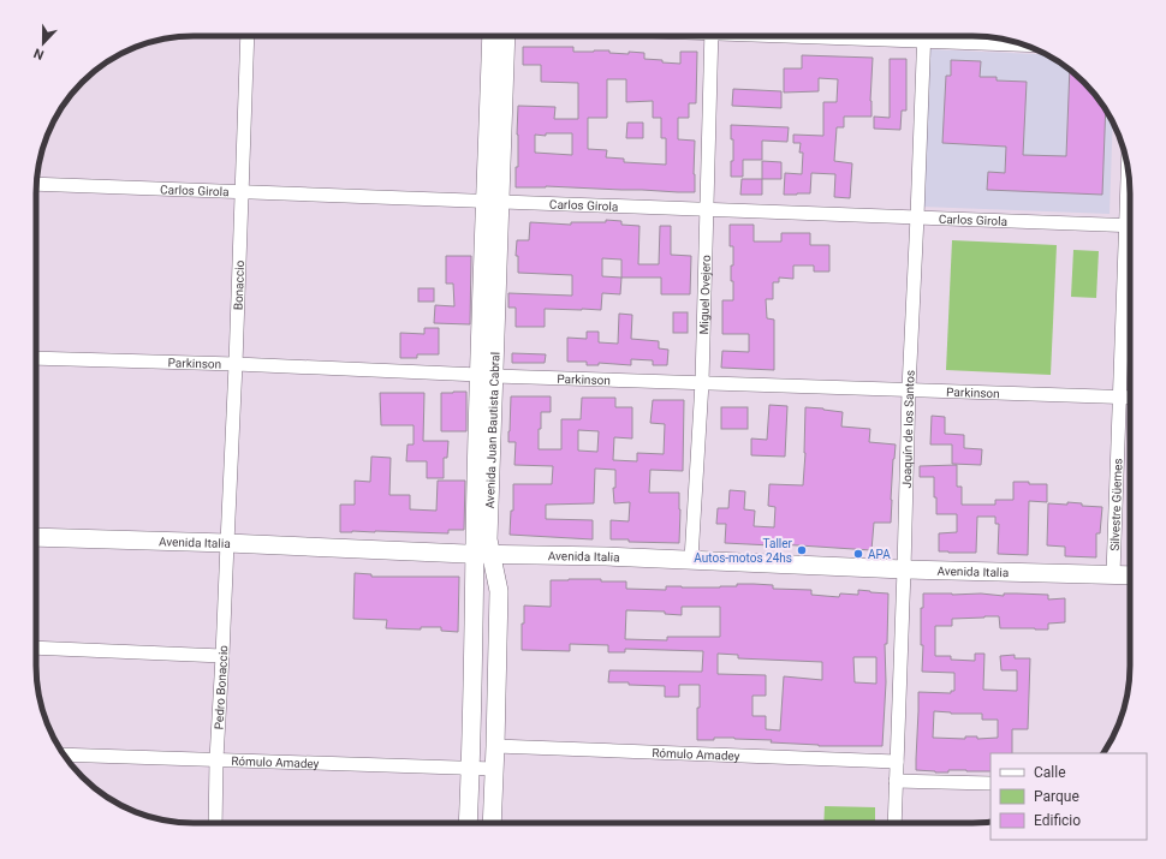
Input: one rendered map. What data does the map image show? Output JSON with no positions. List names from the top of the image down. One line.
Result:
{"streets":{"main road":["Avenida Juan Bautista Cabral","Avenida Italia"],"street":["Carlos Girola","Bonaccio","Miguel Ovejero","Parkinson","Joaquín de los Santos","Silvestre Güemes","Pedro Bonaccio","Rómulo Amadey"]},"crossings":[["Carlos Girola","Bonaccio"],["Carlos Girola","Miguel Ovejero"],["Carlos Girola","Avenida Juan Bautista Cabral"],["Carlos Girola","Joaquín de los Santos"],["Bonaccio","Parkinson"],["Bonaccio","Avenida Italia"],["Bonaccio","Pedro Bonaccio"],["Miguel Ovejero","Parkinson"],["Miguel Ovejero","Avenida Italia"],["Parkinson","Avenida Juan Bautista Cabral"],["Parkinson","Joaquín de los Santos"],["Parkinson","Silvestre Güemes"],["Avenida Juan Bautista Cabral","Avenida Italia"],["Avenida Juan Bautista Cabral","Rómulo Amadey"],["Joaquín de los Santos","Avenida Italia"],["Joaquín de los Santos","Rómulo Amadey"],["Silvestre Güemes","Avenida Italia"],["Avenida Italia","Pedro Bonaccio"],["Pedro Bonaccio","Rómulo Amadey"]],"places":["Taller Autos-motos 24hs","APA"],"legend":["Calle","Parque","Edificio"],"north":"bottom"}
